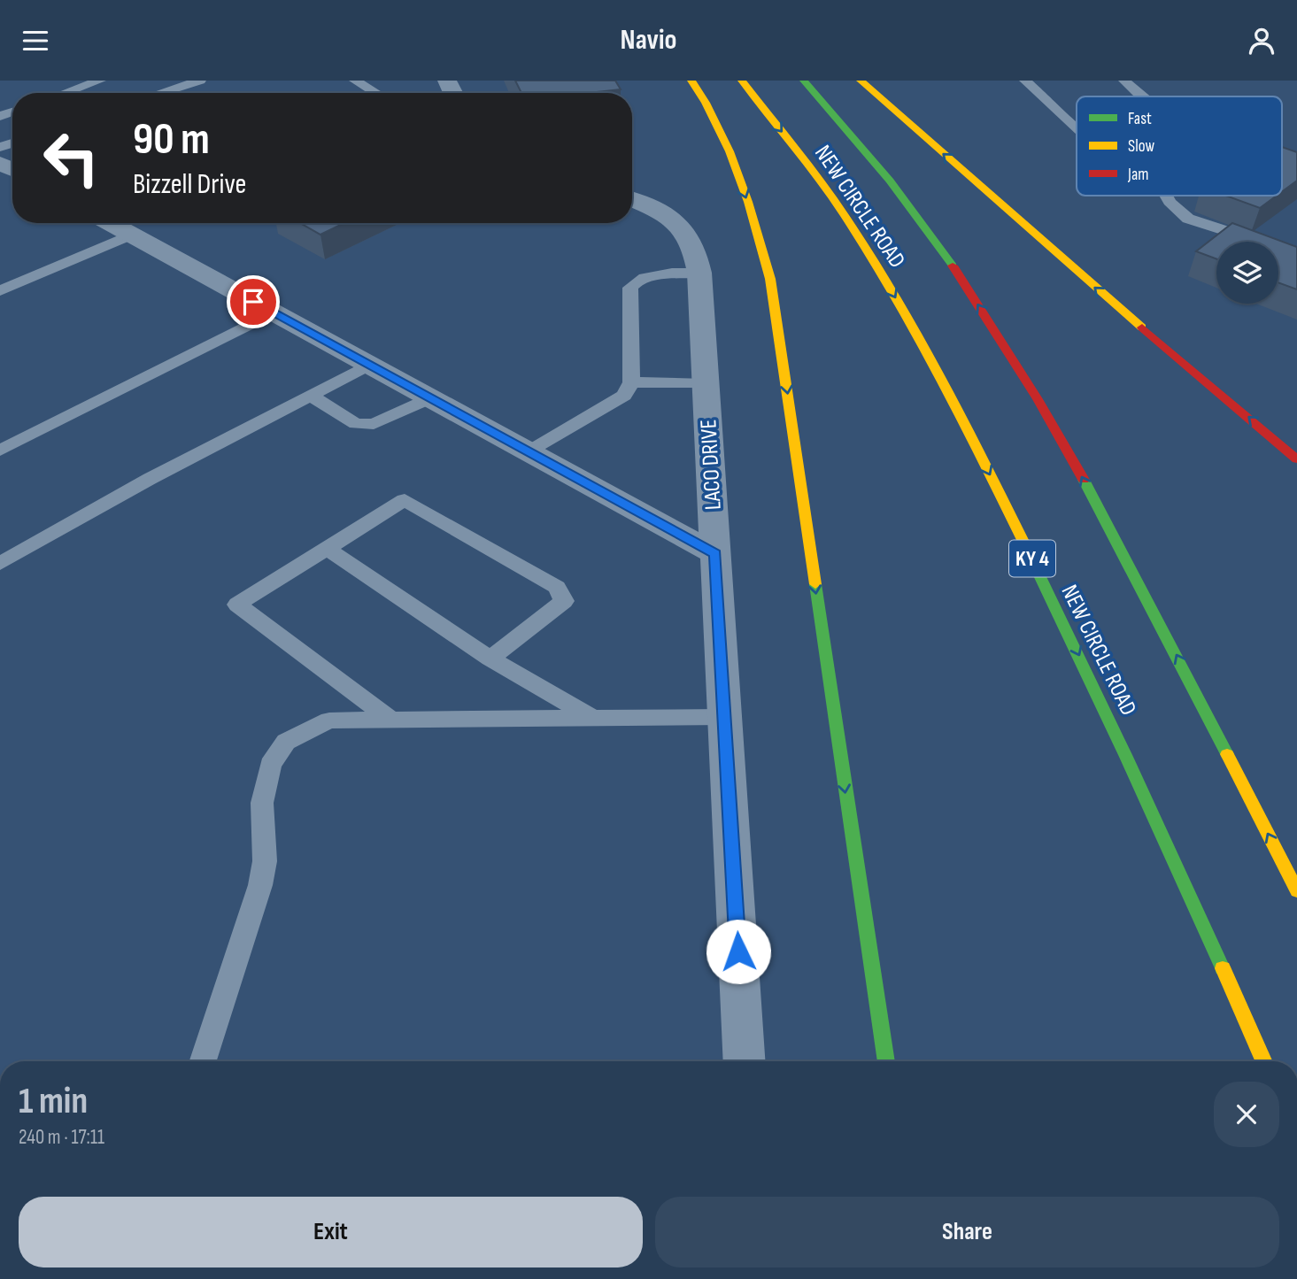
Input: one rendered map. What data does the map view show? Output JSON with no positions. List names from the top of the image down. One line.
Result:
{"streets":{"highway":["NEW CIRCLE ROAD","KY 4"],"street":["LACO DRIVE"]},"legend":["Fast","Slow","Jam"],"page":{"header":"Navio","turn":["90 m","Bizzell Drive"],"heading":["1 min","240 m · 17:11"],"buttons":["Exit","Share"]}}
